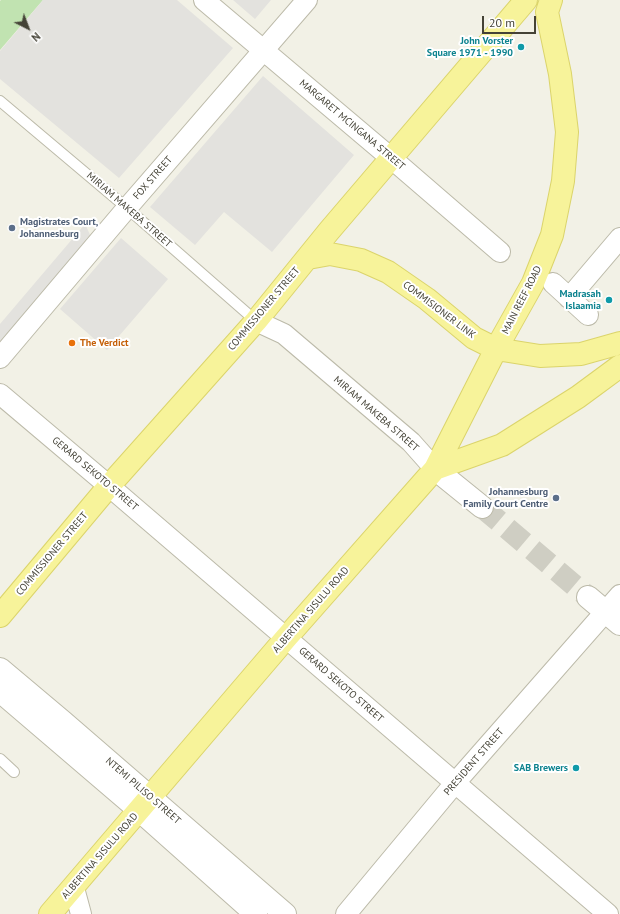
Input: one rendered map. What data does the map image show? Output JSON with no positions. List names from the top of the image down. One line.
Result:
{"streets":{"main road":["MAIN REEF ROAD","COMMISSIONER STREET","COMMISIONER LINK","ALBERTINA SISULU ROAD"],"street":["MARGARET MCINGANA STREET","FOX STREET","MIRIAM MAKEBA STREET","GERARD SEKOTO STREET","PRESIDENT STREET","NTEMI PILISO STREET"]},"crossings":[["MARGARET MCINGANA STREET","FOX STREET"],["MARGARET MCINGANA STREET","COMMISSIONER STREET"],["FOX STREET","MIRIAM MAKEBA STREET"],["MIRIAM MAKEBA STREET","MAIN REEF ROAD"],["MIRIAM MAKEBA STREET","COMMISSIONER STREET"],["MIRIAM MAKEBA STREET","ALBERTINA SISULU ROAD"],["MAIN REEF ROAD","COMMISIONER LINK"],["MAIN REEF ROAD","ALBERTINA SISULU ROAD"],["COMMISSIONER STREET","COMMISIONER LINK"],["COMMISSIONER STREET","GERARD SEKOTO STREET"],["GERARD SEKOTO STREET","ALBERTINA SISULU ROAD"],["GERARD SEKOTO STREET","PRESIDENT STREET"],["ALBERTINA SISULU ROAD","NTEMI PILISO STREET"]],"places":["John Vorster Square 1971 - 1990","Magistrates Court, Johannesburg","Madrasah Islaamia","The Verdict","Johannesburg Family Court Centre","SAB Brewers"],"scale_bar":"20 m","north":"bottom right"}
